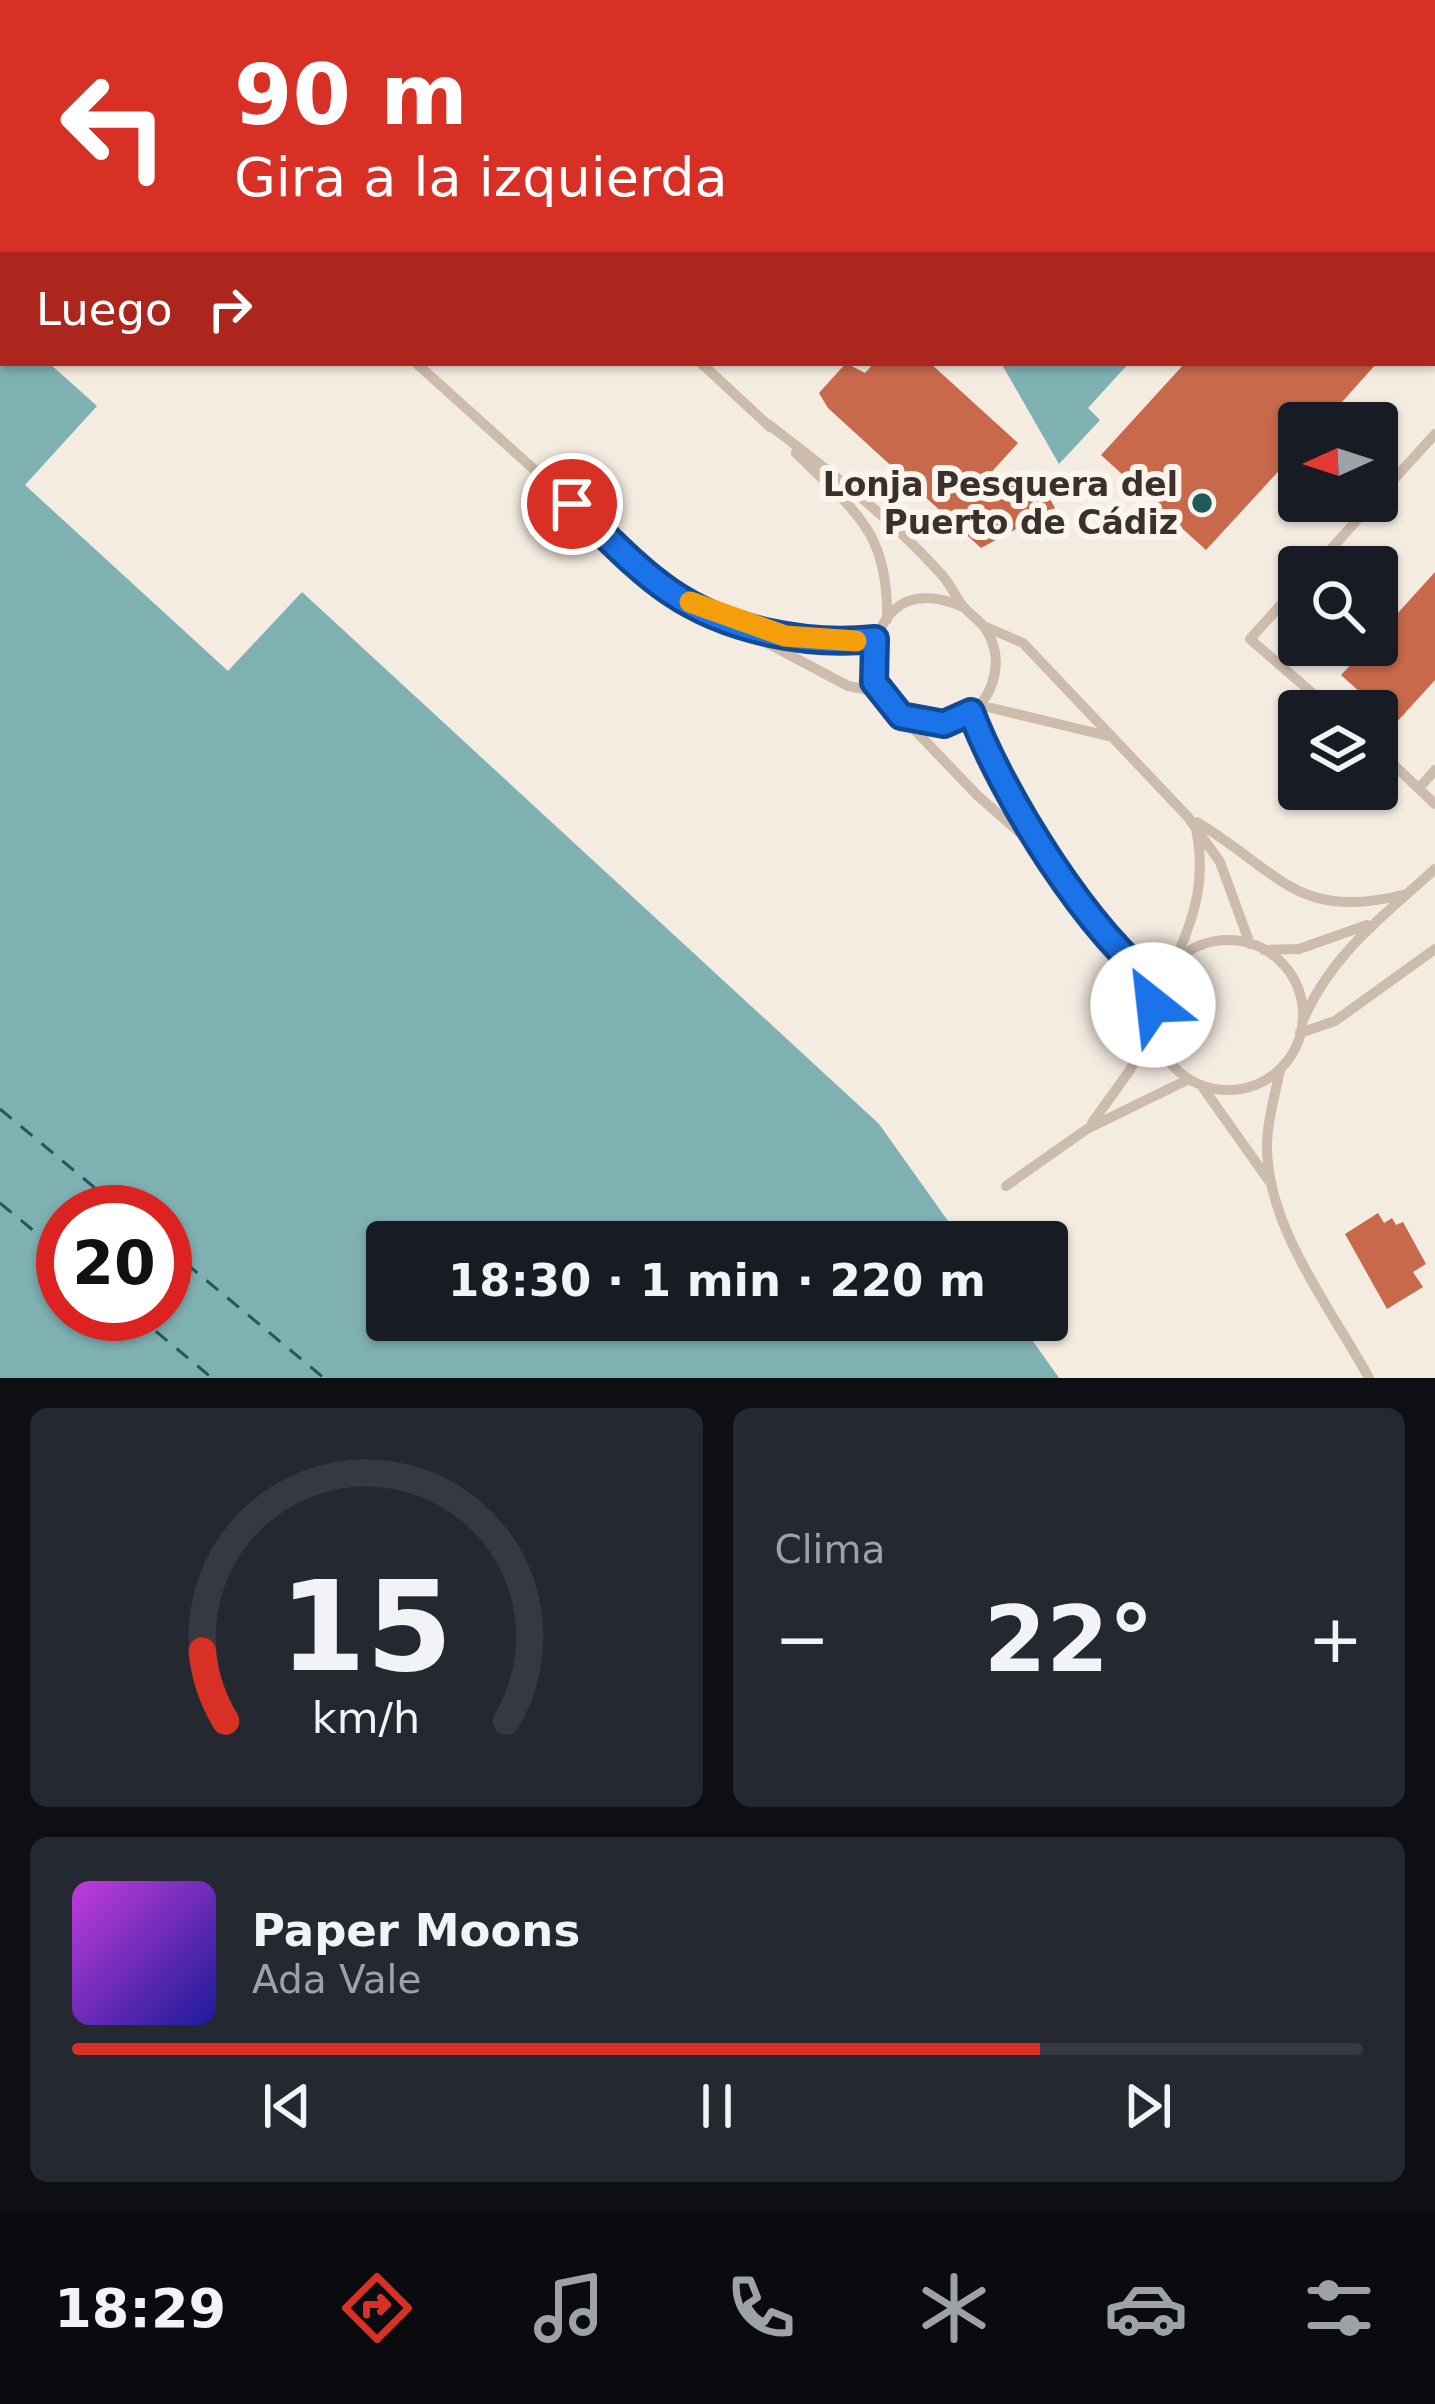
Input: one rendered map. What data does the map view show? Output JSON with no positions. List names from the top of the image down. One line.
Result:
{"places":["Lonja Pesquera del Puerto de Cádiz"],"north":"left","page":{"turn":["90 m","Gira a la izquierda"],"then":"Luego","limit":"20","trip":"18:30 · 1 min · 220 m","tile":"Clima","heat":["−","22°","+"],"song":["Paper Moons","Ada Vale"],"tabs":"18:29","gauge":["15","km/h"]}}
